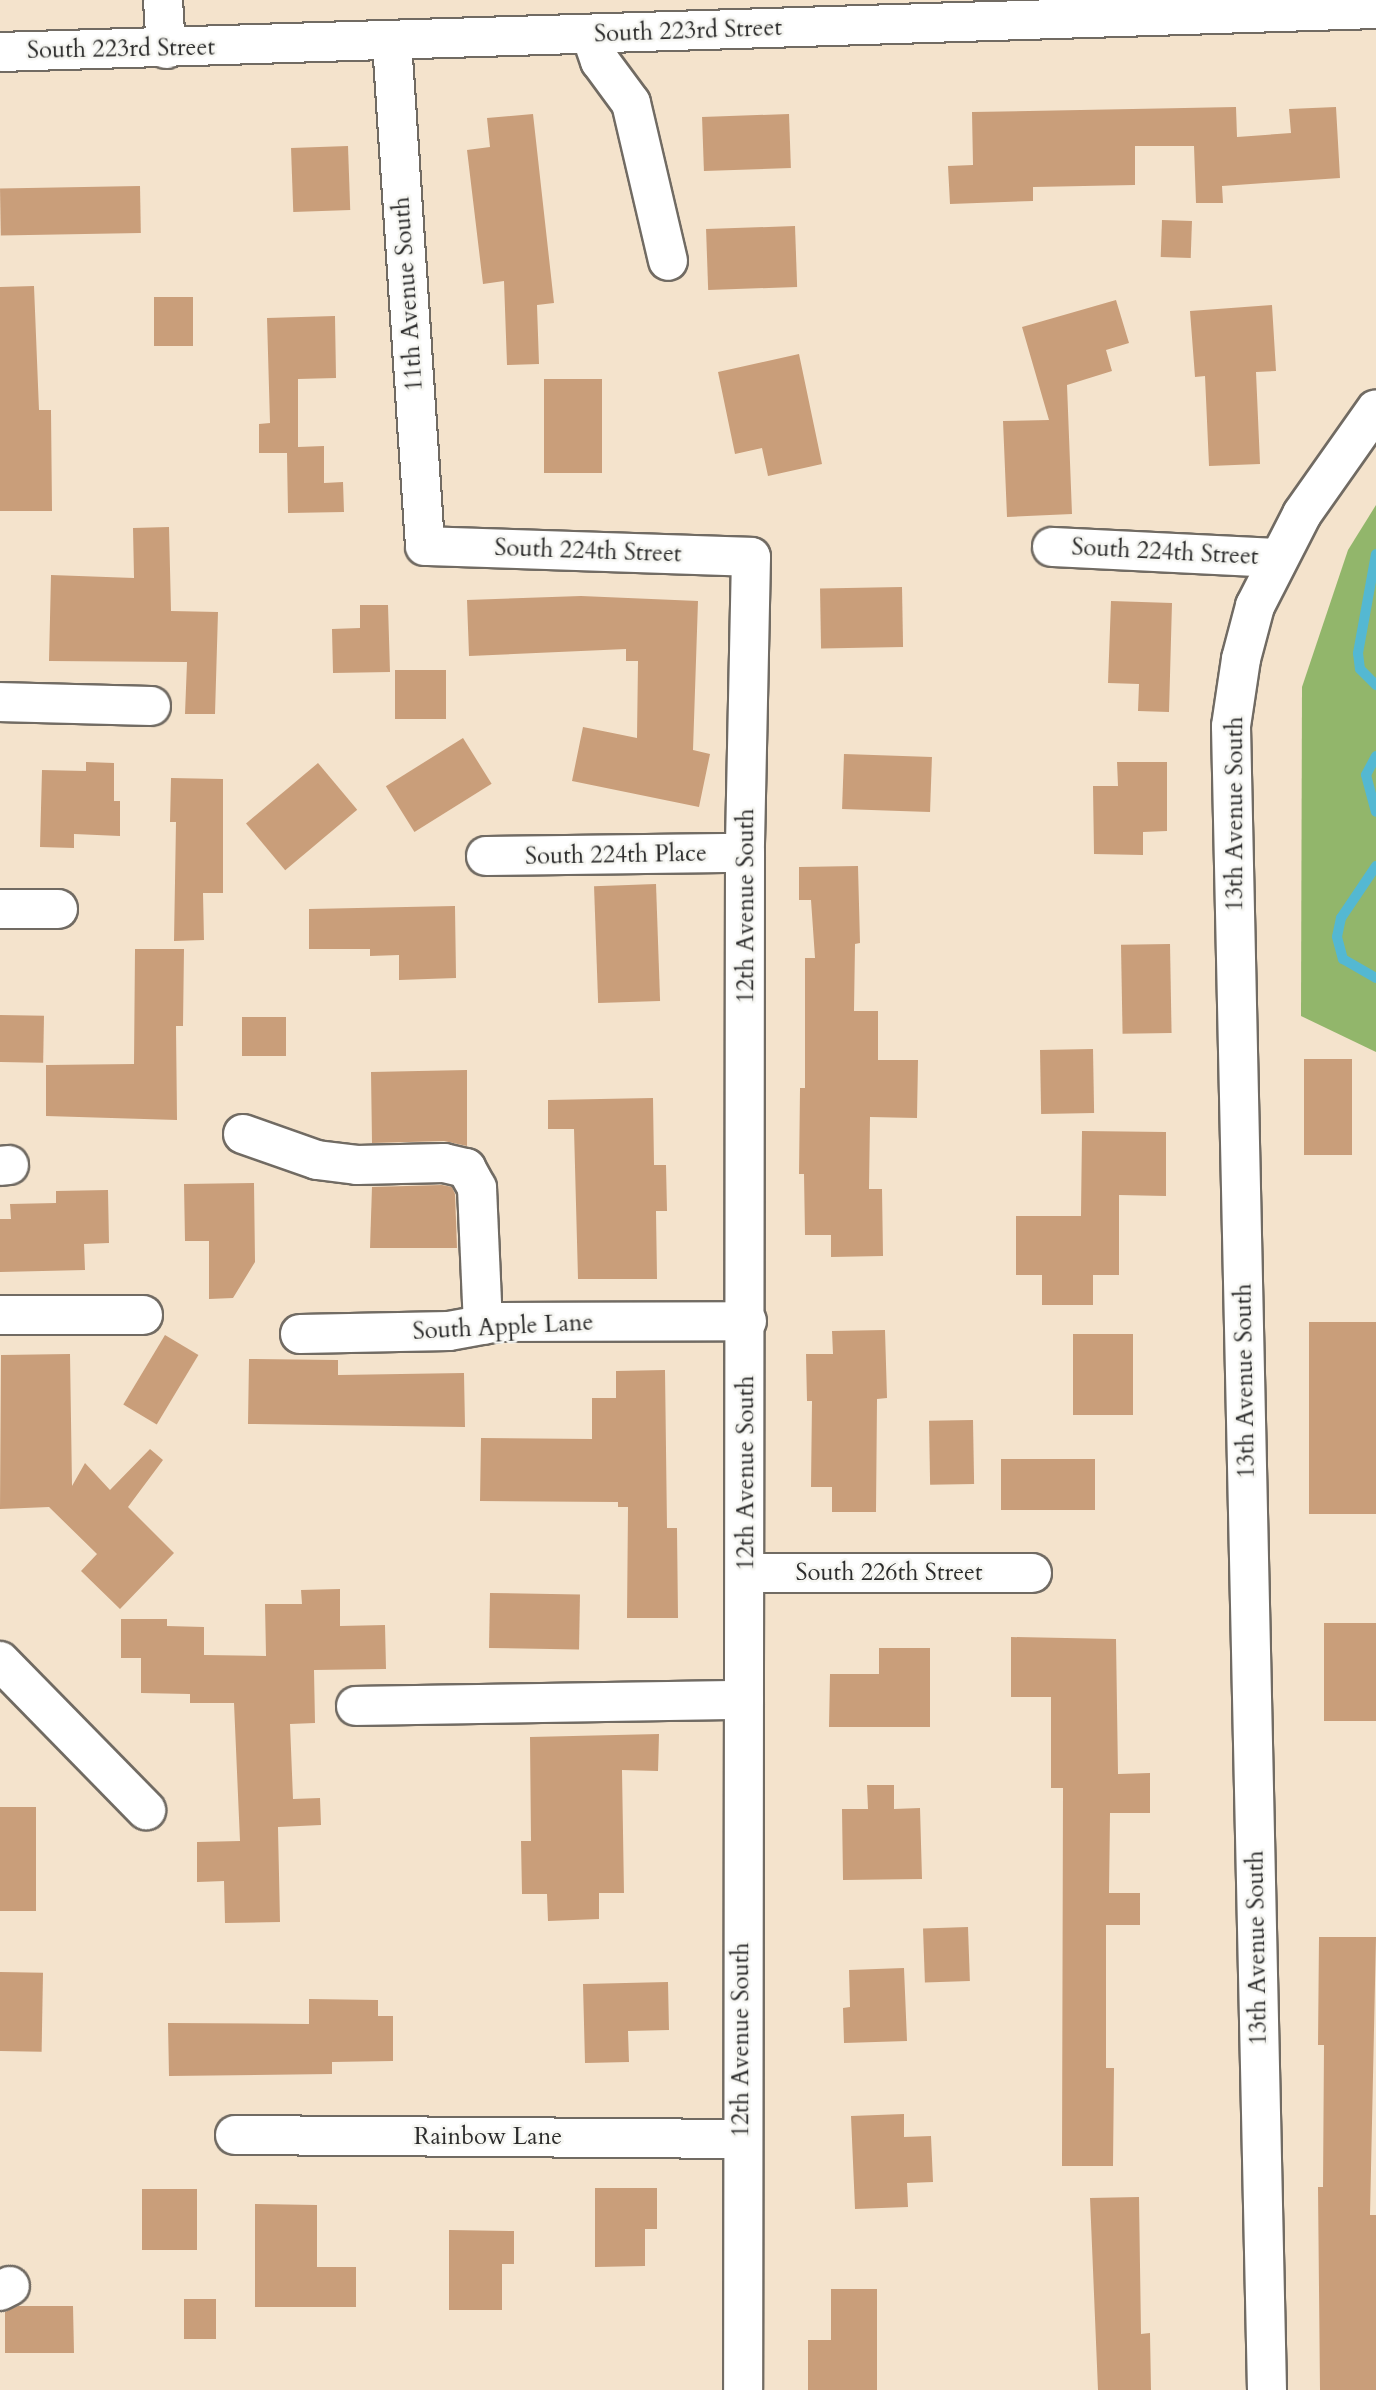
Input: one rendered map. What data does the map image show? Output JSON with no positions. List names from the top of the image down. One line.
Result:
{"streets":{"street":["South 223rd Street","11th Avenue South","South 224th Street","13th Avenue South","South 224th Place","12th Avenue South","South Apple Lane","South 226th Street","Rainbow Lane"]},"crossings":[["South 223rd Street","11th Avenue South"],["11th Avenue South","South 224th Street"],["South 224th Street","13th Avenue South"],["South 224th Street","12th Avenue South"],["South 224th Place","12th Avenue South"],["12th Avenue South","South Apple Lane"],["12th Avenue South","South 226th Street"],["12th Avenue South","Rainbow Lane"]]}
